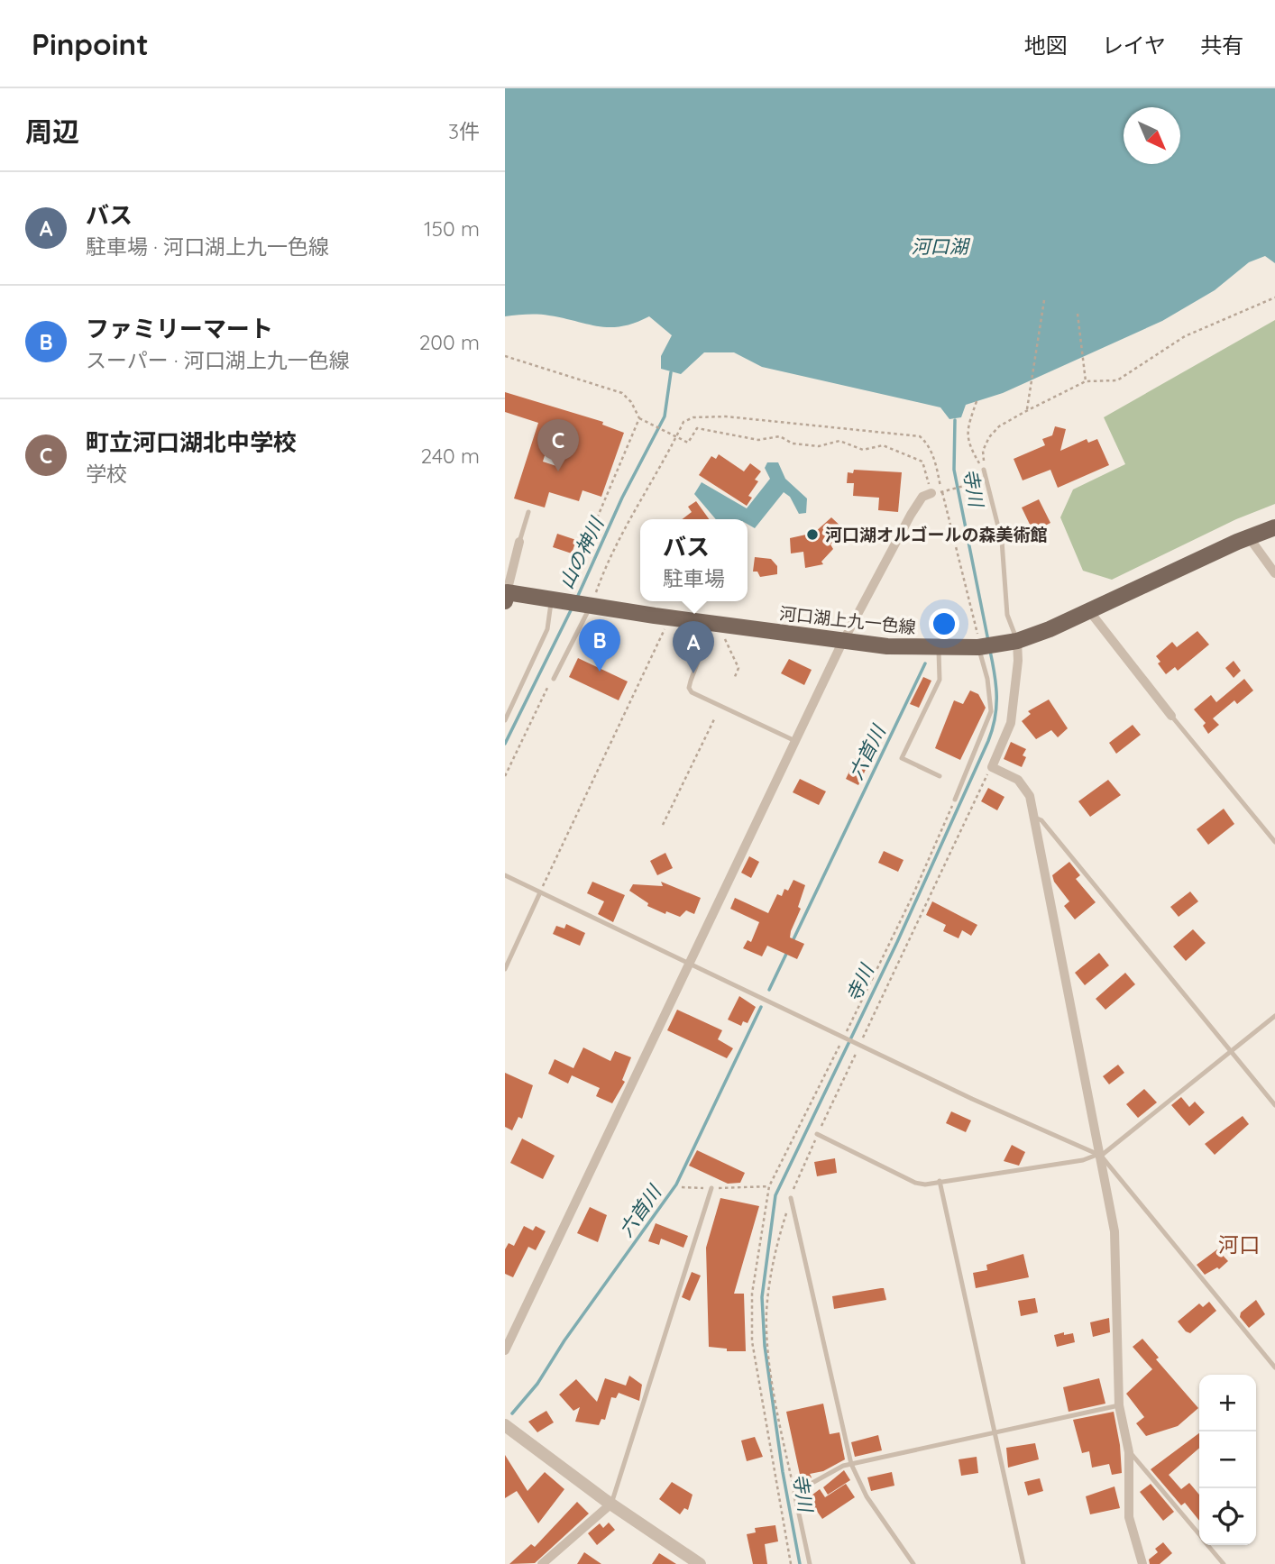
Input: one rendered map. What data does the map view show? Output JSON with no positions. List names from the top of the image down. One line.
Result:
{"streets":{"main road":["河口湖上九一色線"]},"districts":["河口"],"water":["河口湖","寺川","山の神川","六首川"],"places":["河口湖オルゴールの森美術館"],"north":"bottom right","page":{"header":"Pinpoint","nav":["地図","レイヤ","共有"],"heading":["周辺","3件"],"list":[{"mark":"A","name":"バス","note":"駐車場 · 河口湖上九一色線","value":"150 m"},{"mark":"B","name":"ファミリーマート","note":"スーパー · 河口湖上九一色線","value":"200 m"},{"mark":"C","name":"町立河口湖北中学校","note":"学校","value":"240 m"}],"pins":["C","B","A"],"popup":["バス","駐車場"],"map_buttons":["+","−"]}}
